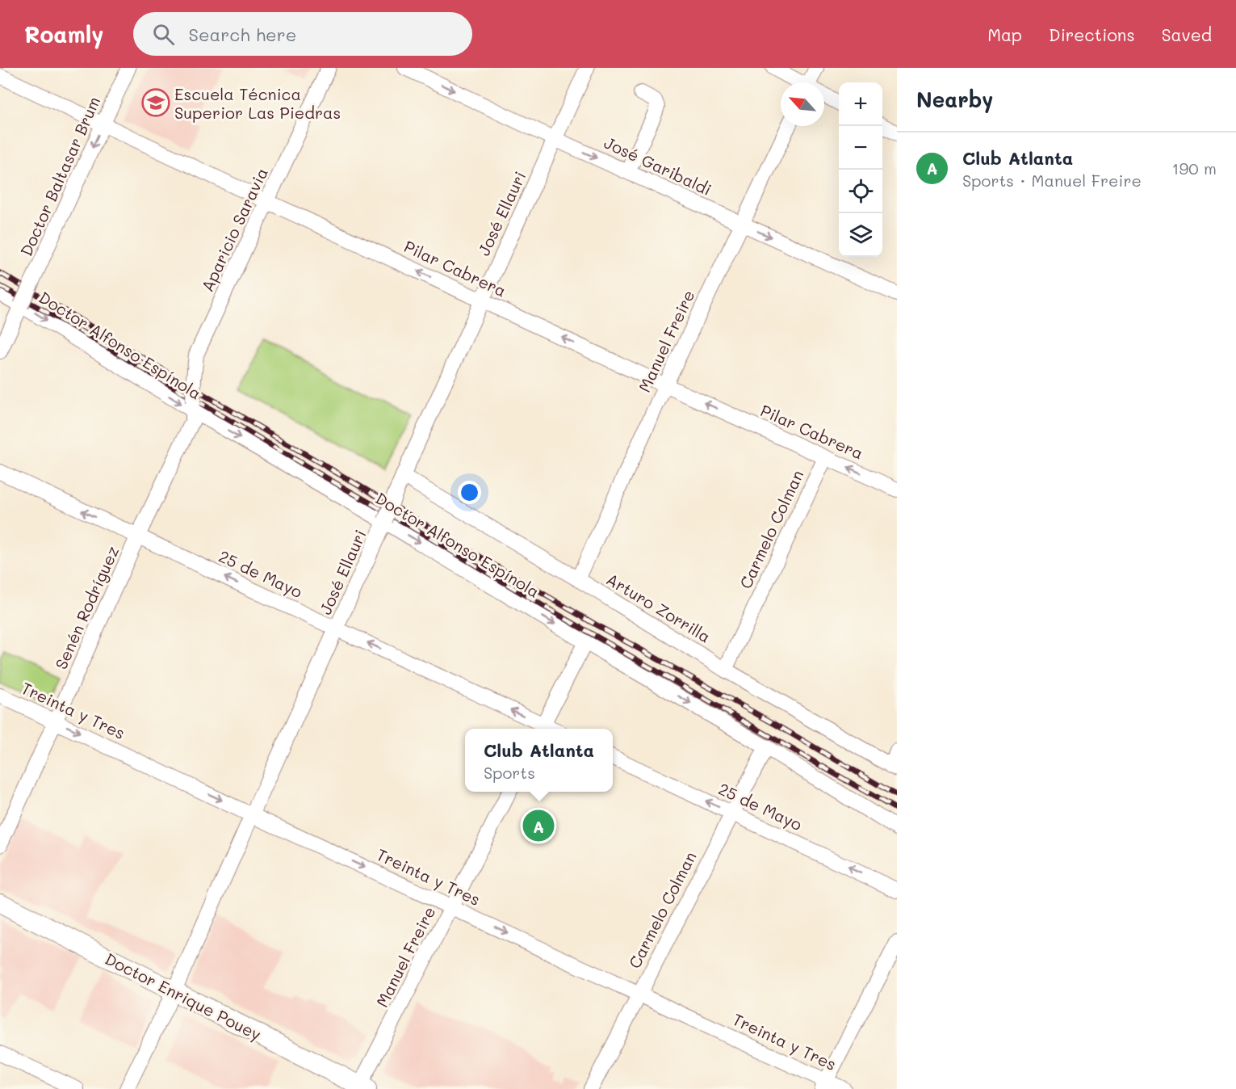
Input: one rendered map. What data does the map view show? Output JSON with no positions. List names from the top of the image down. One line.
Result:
{"streets":{"street":["José Garibaldi","Doctor Baltasar Brum","José Ellauri","Aparicio Saravia","Pilar Cabrera","Manuel Freire","Doctor Alfonso Espínola","Carmelo Colman","25 de Mayo","Senén Rodríguez","Arturo Zorrilla","Treinta y Tres","Doctor Enrique Pouey"]},"crossings":[["José Garibaldi","José Ellauri"],["José Garibaldi","Manuel Freire"],["Doctor Baltasar Brum","Pilar Cabrera"],["Doctor Baltasar Brum","Doctor Alfonso Espínola"],["José Ellauri","Pilar Cabrera"],["José Ellauri","Doctor Alfonso Espínola"],["José Ellauri","25 de Mayo"],["José Ellauri","Arturo Zorrilla"],["José Ellauri","Treinta y Tres"],["José Ellauri","Doctor Enrique Pouey"],["Aparicio Saravia","Pilar Cabrera"],["Aparicio Saravia","Doctor Alfonso Espínola"],["Aparicio Saravia","Senén Rodríguez"],["Pilar Cabrera","Manuel Freire"],["Pilar Cabrera","Carmelo Colman"],["Manuel Freire","Arturo Zorrilla"],["Manuel Freire","Treinta y Tres"],["Manuel Freire","Doctor Enrique Pouey"],["Doctor Alfonso Espínola","Carmelo Colman"],["Doctor Alfonso Espínola","Senén Rodríguez"],["Carmelo Colman","25 de Mayo"],["Carmelo Colman","Arturo Zorrilla"],["Carmelo Colman","Treinta y Tres"],["25 de Mayo","Senén Rodríguez"],["Senén Rodríguez","Treinta y Tres"]],"one_way":["José Garibaldi","Doctor Baltasar Brum","Pilar Cabrera","Doctor Alfonso Espínola","25 de Mayo","Treinta y Tres"],"places":{"school or university":["Escuela Técnica Superior Las Piedras"]},"north":"top left","page":{"header":"Roamly","search":"Search here","nav":["Map","Directions","Saved"],"heading":"Nearby","map_buttons":["+","−"],"list":[{"mark":"A","name":"Club Atlanta","note":"Sports · Manuel Freire","value":"190 m"}],"popup":["Club Atlanta","Sports"],"pins":"A"}}
